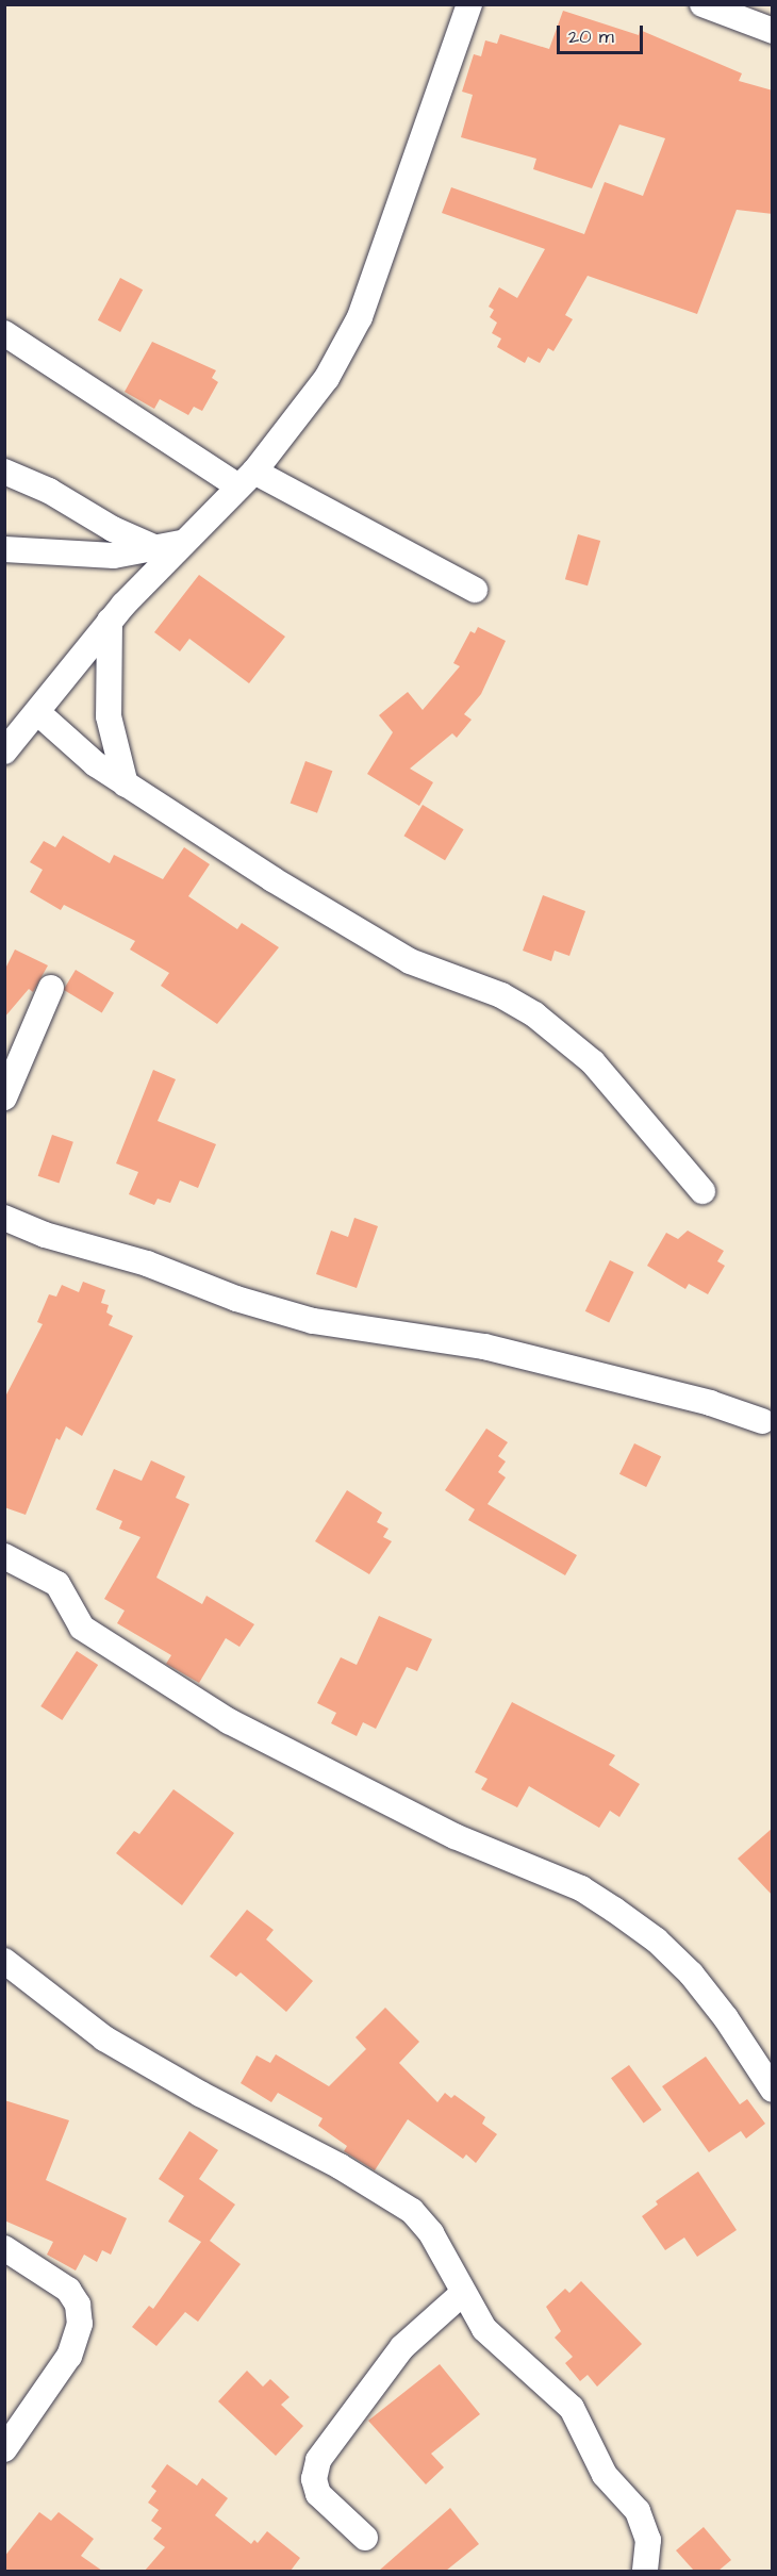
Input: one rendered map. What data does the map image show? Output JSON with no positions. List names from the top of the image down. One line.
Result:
{"scale_bar":"20 m"}
